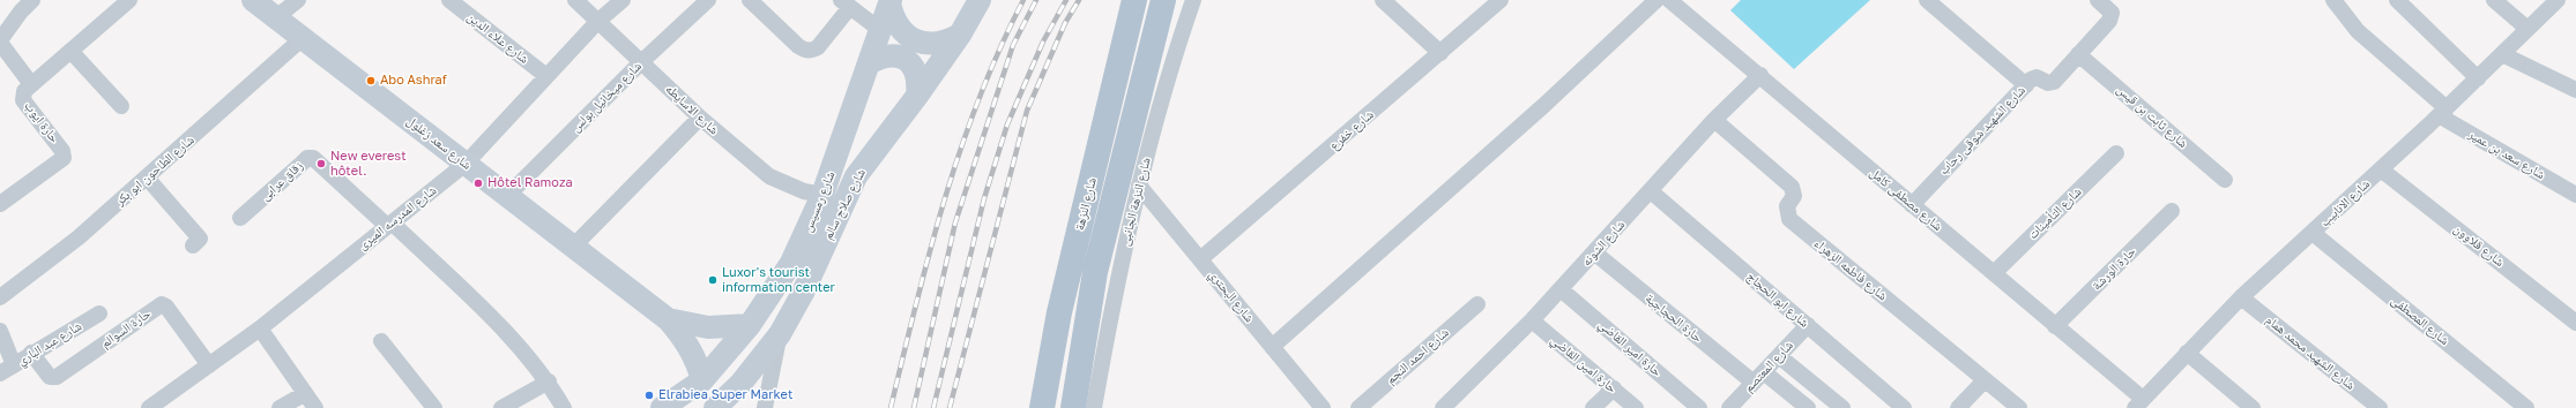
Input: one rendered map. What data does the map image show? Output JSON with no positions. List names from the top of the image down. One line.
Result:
{"streets":{"main road":["شارع سعد زغلول","شارع رمسيس","شارع صلاح سالم","شارع النزهة"],"street":["شارع علاء الدين","شارع ميخائيل بولس","شارع الاسايطه","شارع ثابت بن قيس","حارة ايوب","شارع خفرع","شارع الشهيد شوقى رحاب","شارع سعد بن عمير","شارع الطاحون ابو بكر","زقاق عرابى","شارع مصطفى كامل","شارع النزهة الجانبى","شارع الانابيب","شارع التأمينات","شارع المدرسه الميرى","شارع الشونه","شارع قلاوون","حارة الورشة","شارع فاطمه الزهراء","شارع البحتري","شارع ابو الحجاج","حارة الحجاجية","شارع المصطفى","حارة السوالم","شارع عبد الباري","حارة امير القاضي","شارع الشهيد محمد همام","شارع احمد النجم","حارة امين القاضي","شارع المعتصم"]},"crossings":[["شارع علاء الدين","شارع المدرسه الميرى"],["شارع ميخائيل بولس","شارع الاسايطه"],["شارع ميخائيل بولس","شارع سعد زغلول"],["شارع الاسايطه","شارع رمسيس"],["شارع الاسايطه","شارع المدرسه الميرى"],["شارع ثابت بن قيس","شارع الشهيد شوقى رحاب"],["شارع خفرع","شارع البحتري"],["شارع الشهيد شوقى رحاب","شارع مصطفى كامل"],["شارع سعد زغلول","شارع الطاحون ابو بكر"],["شارع سعد زغلول","شارع رمسيس"],["شارع سعد زغلول","شارع المدرسه الميرى"],["شارع سعد بن عمير","شارع الانابيب"],["زقاق عرابى","شارع المدرسه الميرى"],["شارع مصطفى كامل","شارع الانابيب"],["شارع مصطفى كامل","شارع التأمينات"],["شارع مصطفى كامل","شارع الشونه"],["شارع مصطفى كامل","حارة الورشة"],["شارع النزهة الجانبى","شارع البحتري"],["شارع الانابيب","شارع قلاوون"],["شارع الانابيب","شارع المصطفى"],["شارع الانابيب","شارع الشهيد محمد همام"],["شارع المدرسه الميرى","حارة السوالم"],["شارع الشونه","شارع فاطمه الزهراء"],["شارع الشونه","شارع ابو الحجاج"],["شارع الشونه","حارة الحجاجية"],["شارع الشونه","حارة امير القاضي"],["شارع الشونه","حارة امين القاضي"],["شارع ابو الحجاج","شارع المعتصم"],["حارة الحجاجية","شارع المعتصم"],["حارة السوالم","شارع عبد الباري"]],"places":["Abo Ashraf","New everest hôtel.","Hôtel Ramoza","Luxor's tourist information center","Elrabiea Super Market"]}
